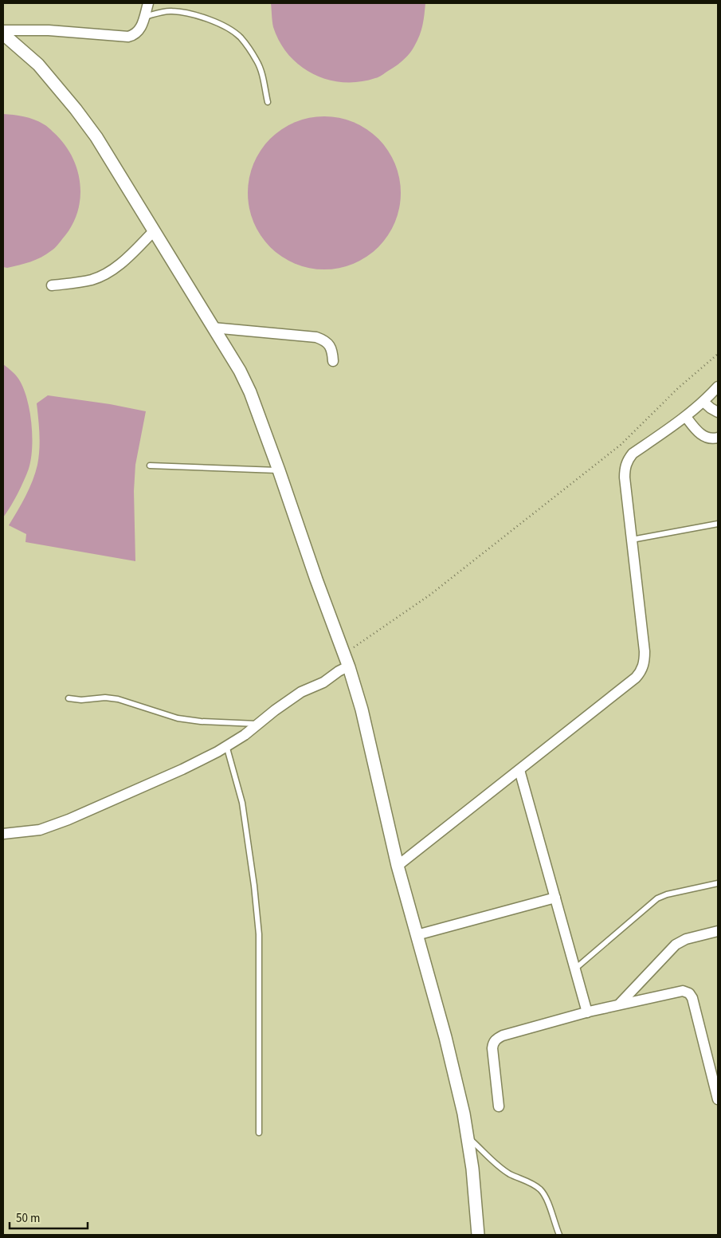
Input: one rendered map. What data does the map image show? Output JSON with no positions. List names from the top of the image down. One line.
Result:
{"scale_bar":"50 m"}
